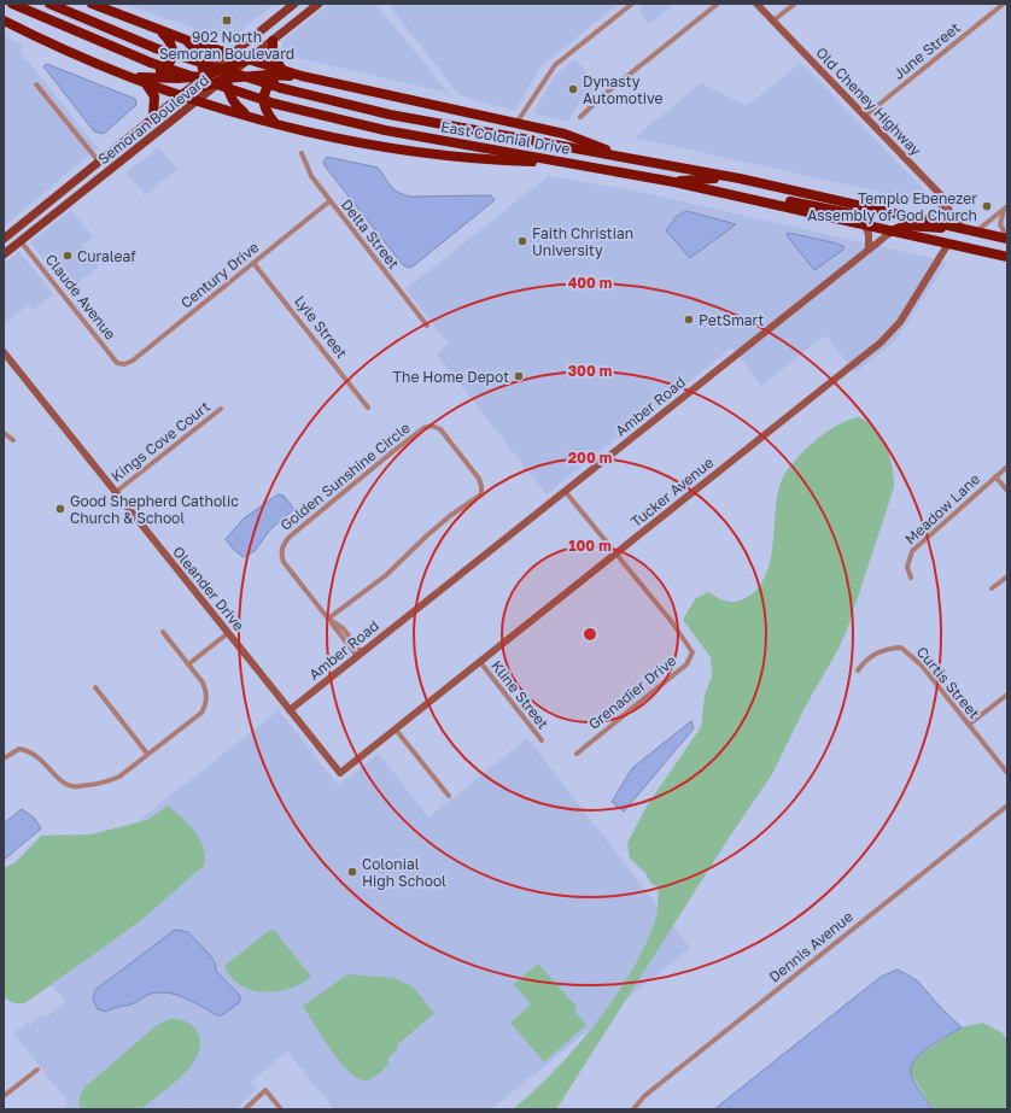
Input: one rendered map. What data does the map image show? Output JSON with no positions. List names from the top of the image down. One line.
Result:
{"streets":{"highway":["East Colonial Drive"],"main road":["Semoran Boulevard"],"street":["June Street","Old Cheney Highway","Delta Street","Century Drive","Claude Avenue","Lyle Street","Amber Road","Kings Cove Court","Golden Sunshine Circle","Tucker Avenue","Meadow Lane","Oleander Drive","Curtis Street","Grenadier Drive","Kline Street","Dennis Avenue"]},"crossings":[["June Street","Old Cheney Highway"],["Old Cheney Highway","East Colonial Drive"],["Semoran Boulevard","Claude Avenue"],["East Colonial Drive","Amber Road"],["East Colonial Drive","Tucker Avenue"],["Delta Street","Century Drive"],["Century Drive","Claude Avenue"],["Century Drive","Lyle Street"],["Amber Road","Golden Sunshine Circle"],["Amber Road","Oleander Drive"],["Kings Cove Court","Oleander Drive"],["Tucker Avenue","Oleander Drive"],["Tucker Avenue","Grenadier Drive"],["Tucker Avenue","Kline Street"]],"places":{"transit":["902 North Semoran Boulevard"],"other":["Dynasty Automotive","Templo Ebenezer Assembly of God Church","Faith Christian University","Curaleaf","PetSmart","The Home Depot","Good Shepherd Catholic Church & School","Colonial High School"]},"rings":["400 m","300 m","200 m","100 m"]}
